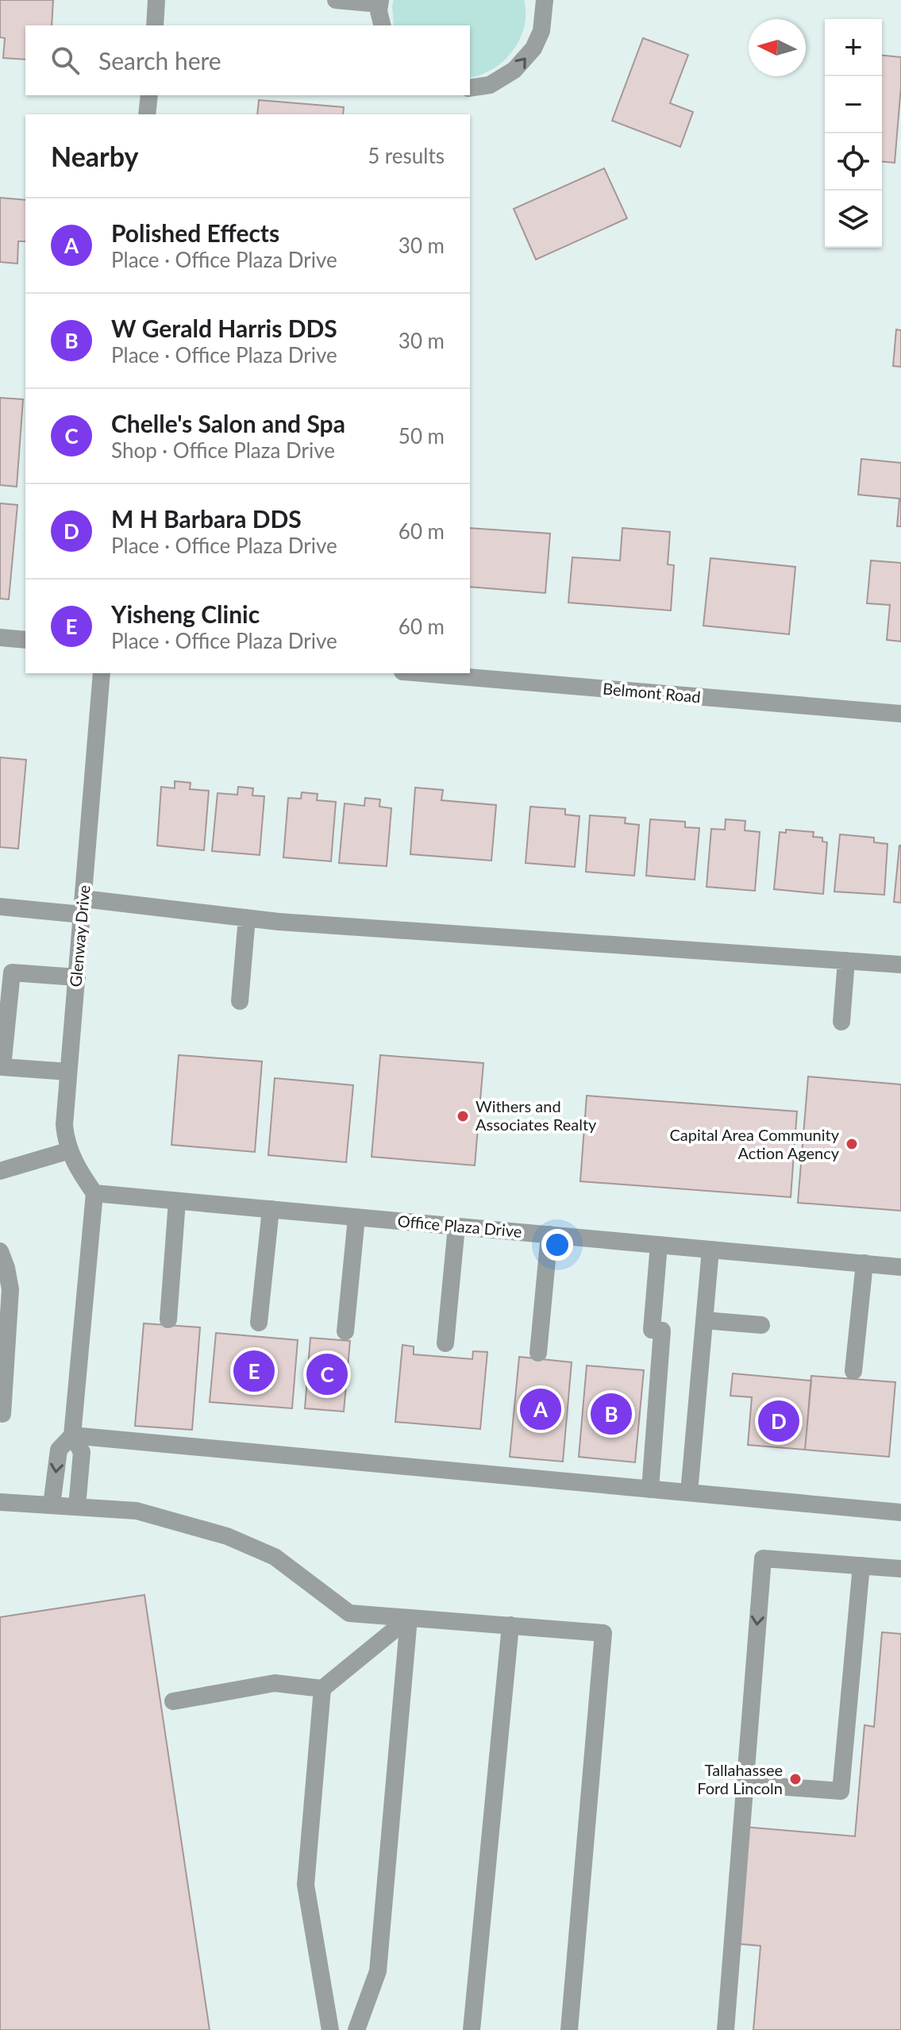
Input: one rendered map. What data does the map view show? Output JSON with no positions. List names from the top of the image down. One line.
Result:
{"streets":{"street":["Belmont Road","Glenway Drive","Office Plaza Drive"]},"crossings":[["Glenway Drive","Office Plaza Drive"]],"places":["Withers and Associates Realty","Capital Area Community Action Agency","Tallahassee Ford Lincoln"],"north":"left","page":{"map_buttons":["+","−"],"search":"Search here","heading":["Nearby","5 results"],"list":[{"mark":"A","name":"Polished Effects","note":"Place · Office Plaza Drive","value":"30 m"},{"mark":"B","name":"W Gerald Harris DDS","note":"Place · Office Plaza Drive","value":"30 m"},{"mark":"C","name":"Chelle's Salon and Spa","note":"Shop · Office Plaza Drive","value":"50 m"},{"mark":"D","name":"M H Barbara DDS","note":"Place · Office Plaza Drive","value":"60 m"},{"mark":"E","name":"Yisheng Clinic","note":"Place · Office Plaza Drive","value":"60 m"}],"pins":["E","C","A","B","D"]}}
